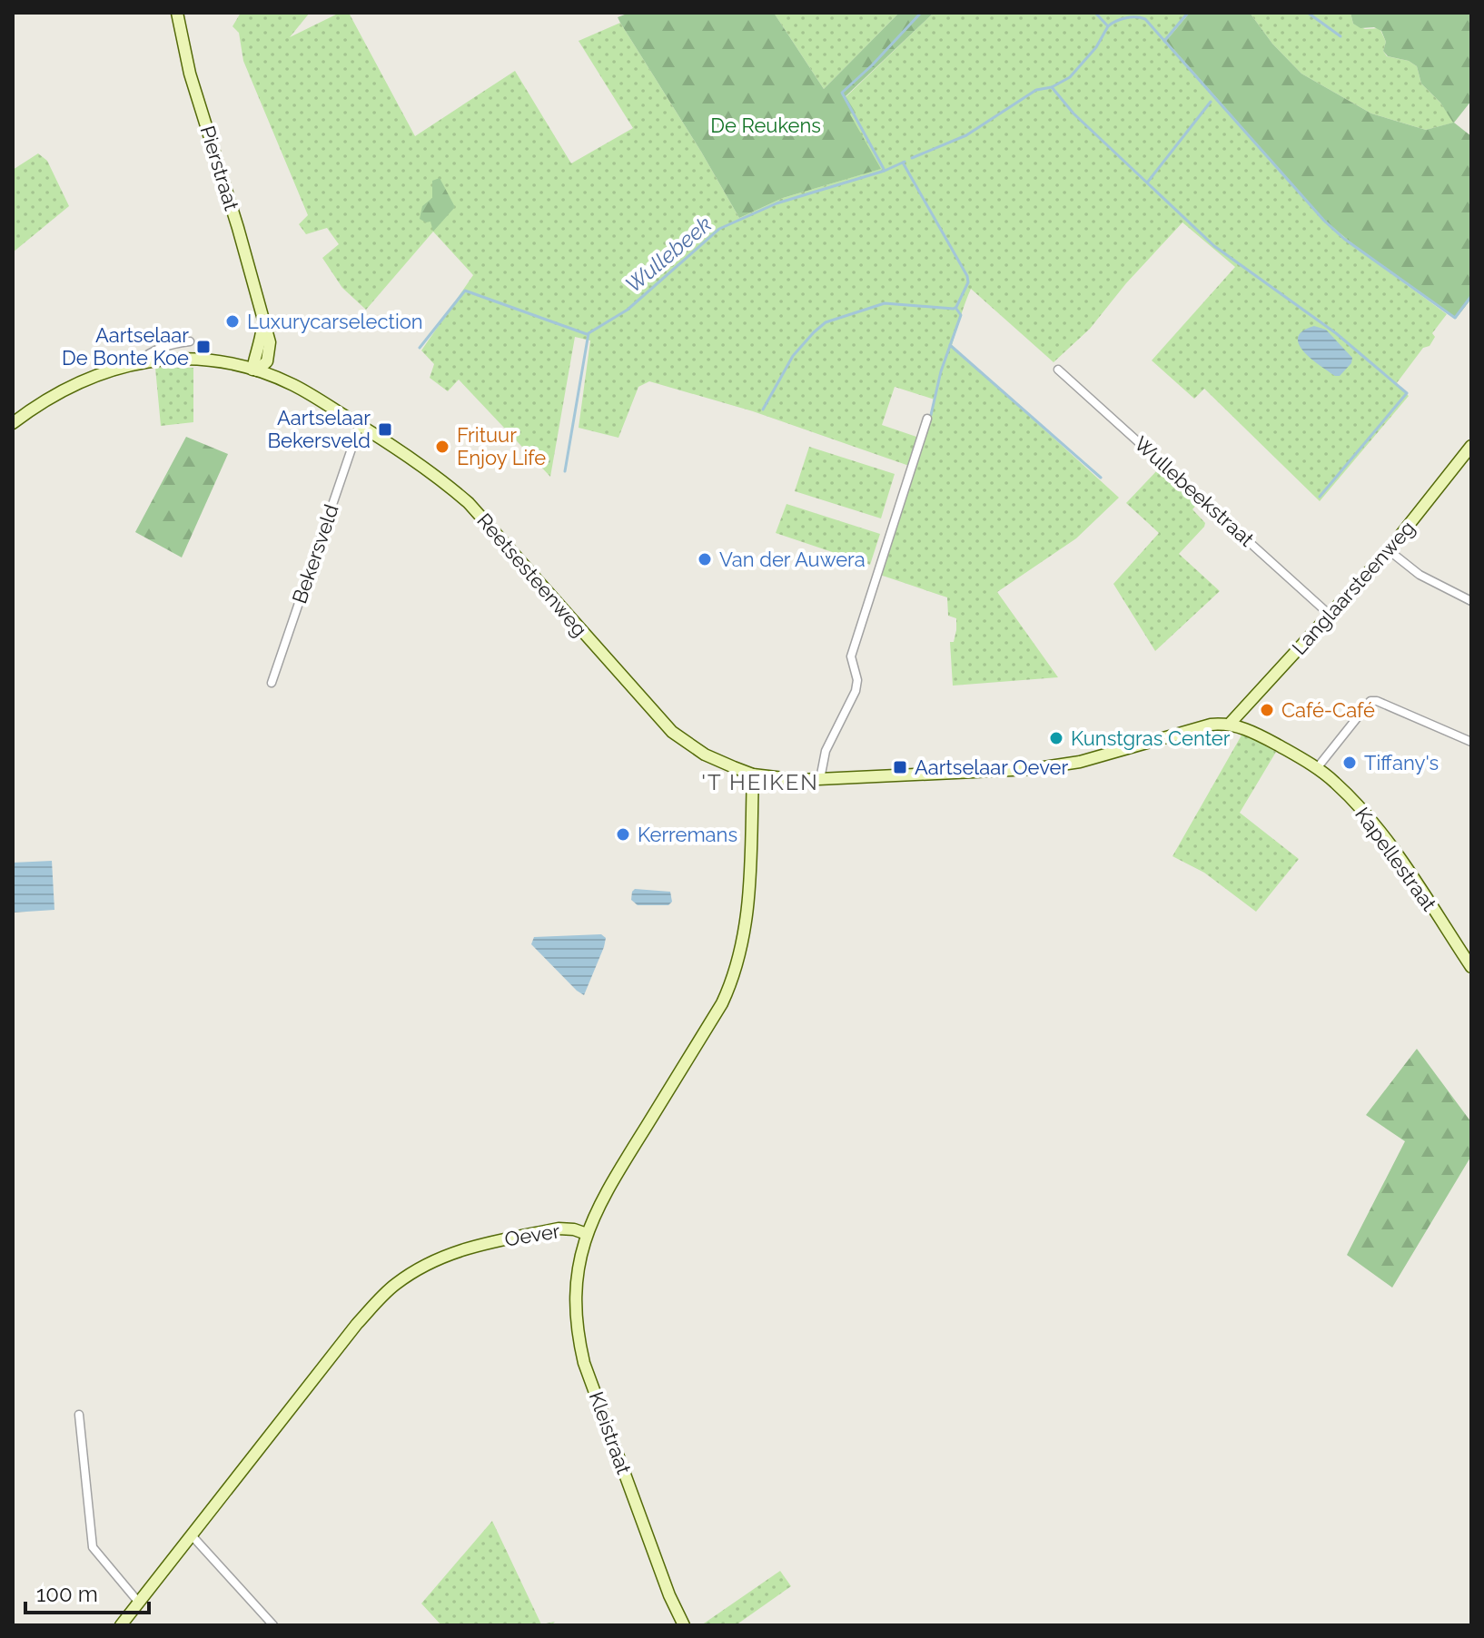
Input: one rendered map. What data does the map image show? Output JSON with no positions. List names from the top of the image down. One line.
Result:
{"streets":{"street":["Pierstraat","Wullebeekstraat","Bekersveld","Reetsesteenweg","Langlaarsteenweg","Kapellestraat","Oever","Kleistraat"]},"crossings":[["Pierstraat","Reetsesteenweg"],["Wullebeekstraat","Langlaarsteenweg"],["Bekersveld","Reetsesteenweg"],["Reetsesteenweg","Langlaarsteenweg"],["Reetsesteenweg","Kapellestraat"],["Reetsesteenweg","Oever"],["Langlaarsteenweg","Kapellestraat"],["Oever","Kleistraat"]],"districts":["'T HEIKEN"],"water":["Wullebeek"],"parks":["De Reukens"],"places":{"other":["Luxurycarselection","Frituur Enjoy Life","Van der Auwera","Café-Café","Kunstgras Center","Tiffany's","Kerremans"],"transit":["Aartselaar De Bonte Koe","Aartselaar Bekersveld","Aartselaar Oever"]},"scale_bar":"100 m"}
